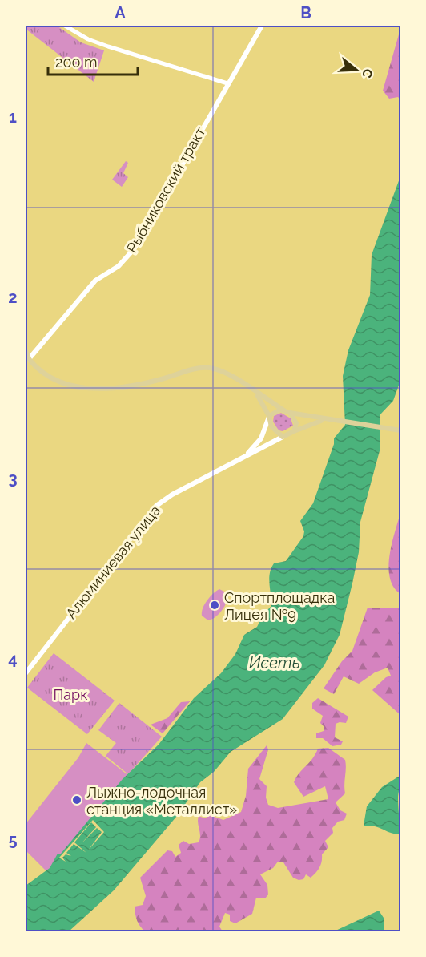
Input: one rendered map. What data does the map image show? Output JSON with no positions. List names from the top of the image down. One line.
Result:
{"streets":{"main road":["Рыбниковский тракт","Алюминиевая улица"]},"water":["Исеть"],"parks":["Парк"],"places":["Спортплощадка Лицея №9","Лыжно-лодочная станция «Металлист»"],"scale_bar":"200 m","north":"right","grid":{"columns":["A","B"],"rows":["1","2","3","4","5"]}}
